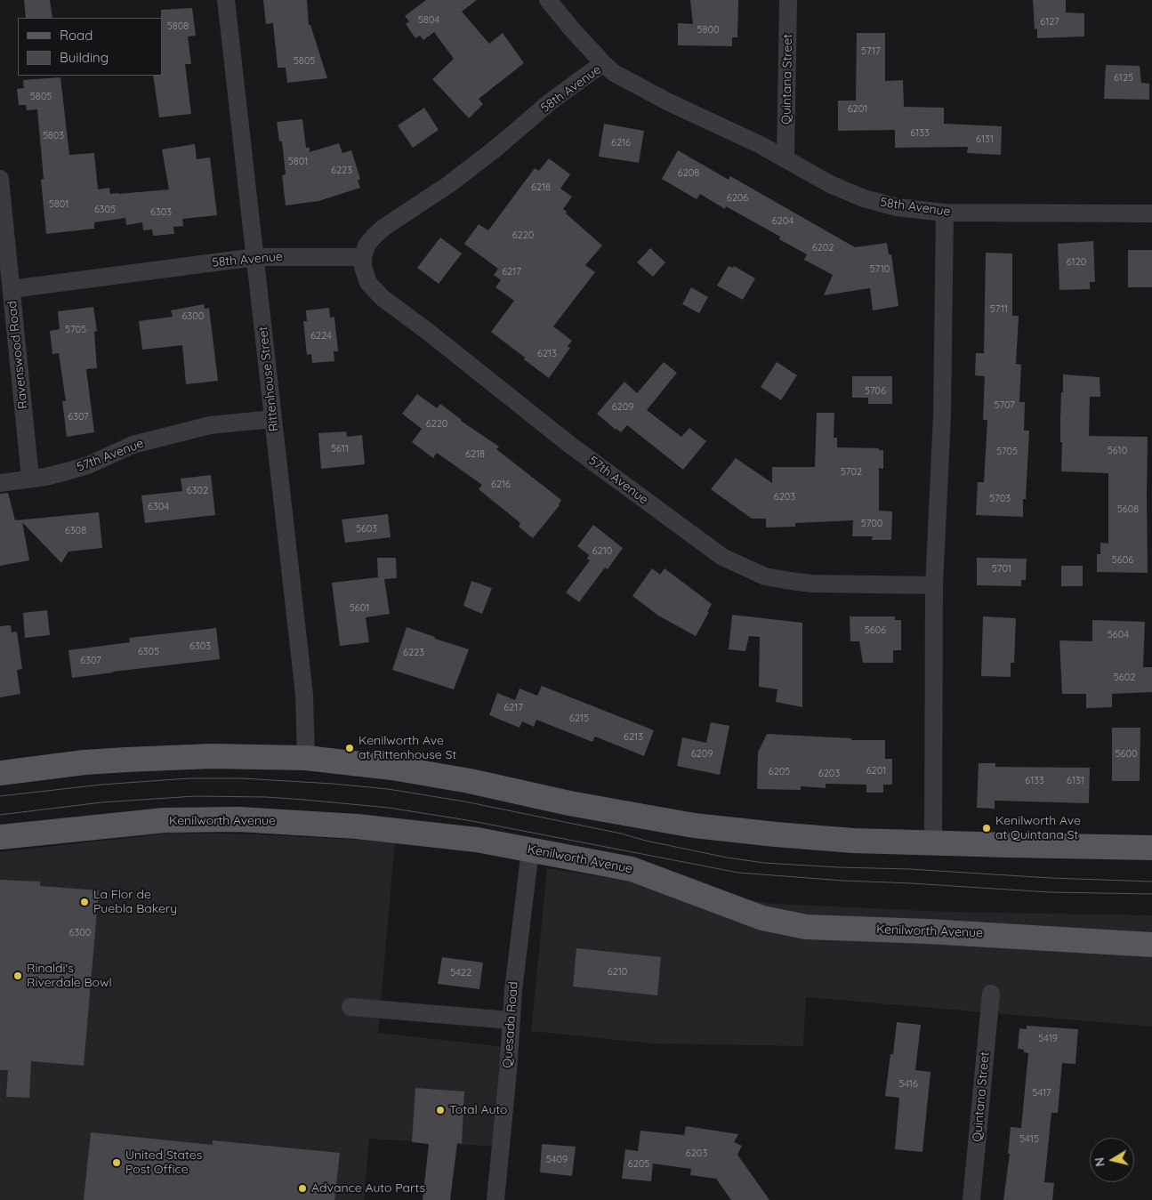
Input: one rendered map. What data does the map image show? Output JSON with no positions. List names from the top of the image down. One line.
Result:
{"streets":{"main road":["Kenilworth Avenue"],"street":["Quintana Street","58th Avenue","Ravenswood Road","Rittenhouse Street","57th Avenue","Quesada Road"]},"crossings":[["Quintana Street","58th Avenue"],["58th Avenue","Ravenswood Road"],["58th Avenue","Rittenhouse Street"],["58th Avenue","57th Avenue"],["Ravenswood Road","57th Avenue"],["Rittenhouse Street","57th Avenue"],["Kenilworth Avenue","Quesada Road"]],"places":["Kenilworth Ave at Rittenhouse St","Kenilworth Ave at Quintana St","La Flor de Puebla Bakery","Rinaldi's Riverdale Bowl","Total Auto","United States Post Office","Advance Auto Parts"],"house_numbers":["5804","6127","5808","5800","5717","5805","6125","5805","6201","6133","5803","6131","6216","5801","6223","6208","6218","6206","5801","6305","6303","6204","6220","6202","6120","5710","6217","5711","6300","5705","6224","6213","5706","5707","6209","6307","6220","5611","5610","5705","6218","5702","6216","6302","6203","5703","6304","5608","5700","5603","6308","6210","5606","5701","5601","5606","5604","6303","6305","6223","6307","5602","6217","6215","6213","6209","5600","6201","6205","6203","6133","6131","6300","6210","5422","5419","5416","5417","5415","6203","5409","6205"],"legend":["Road","Building"],"north":"left"}
